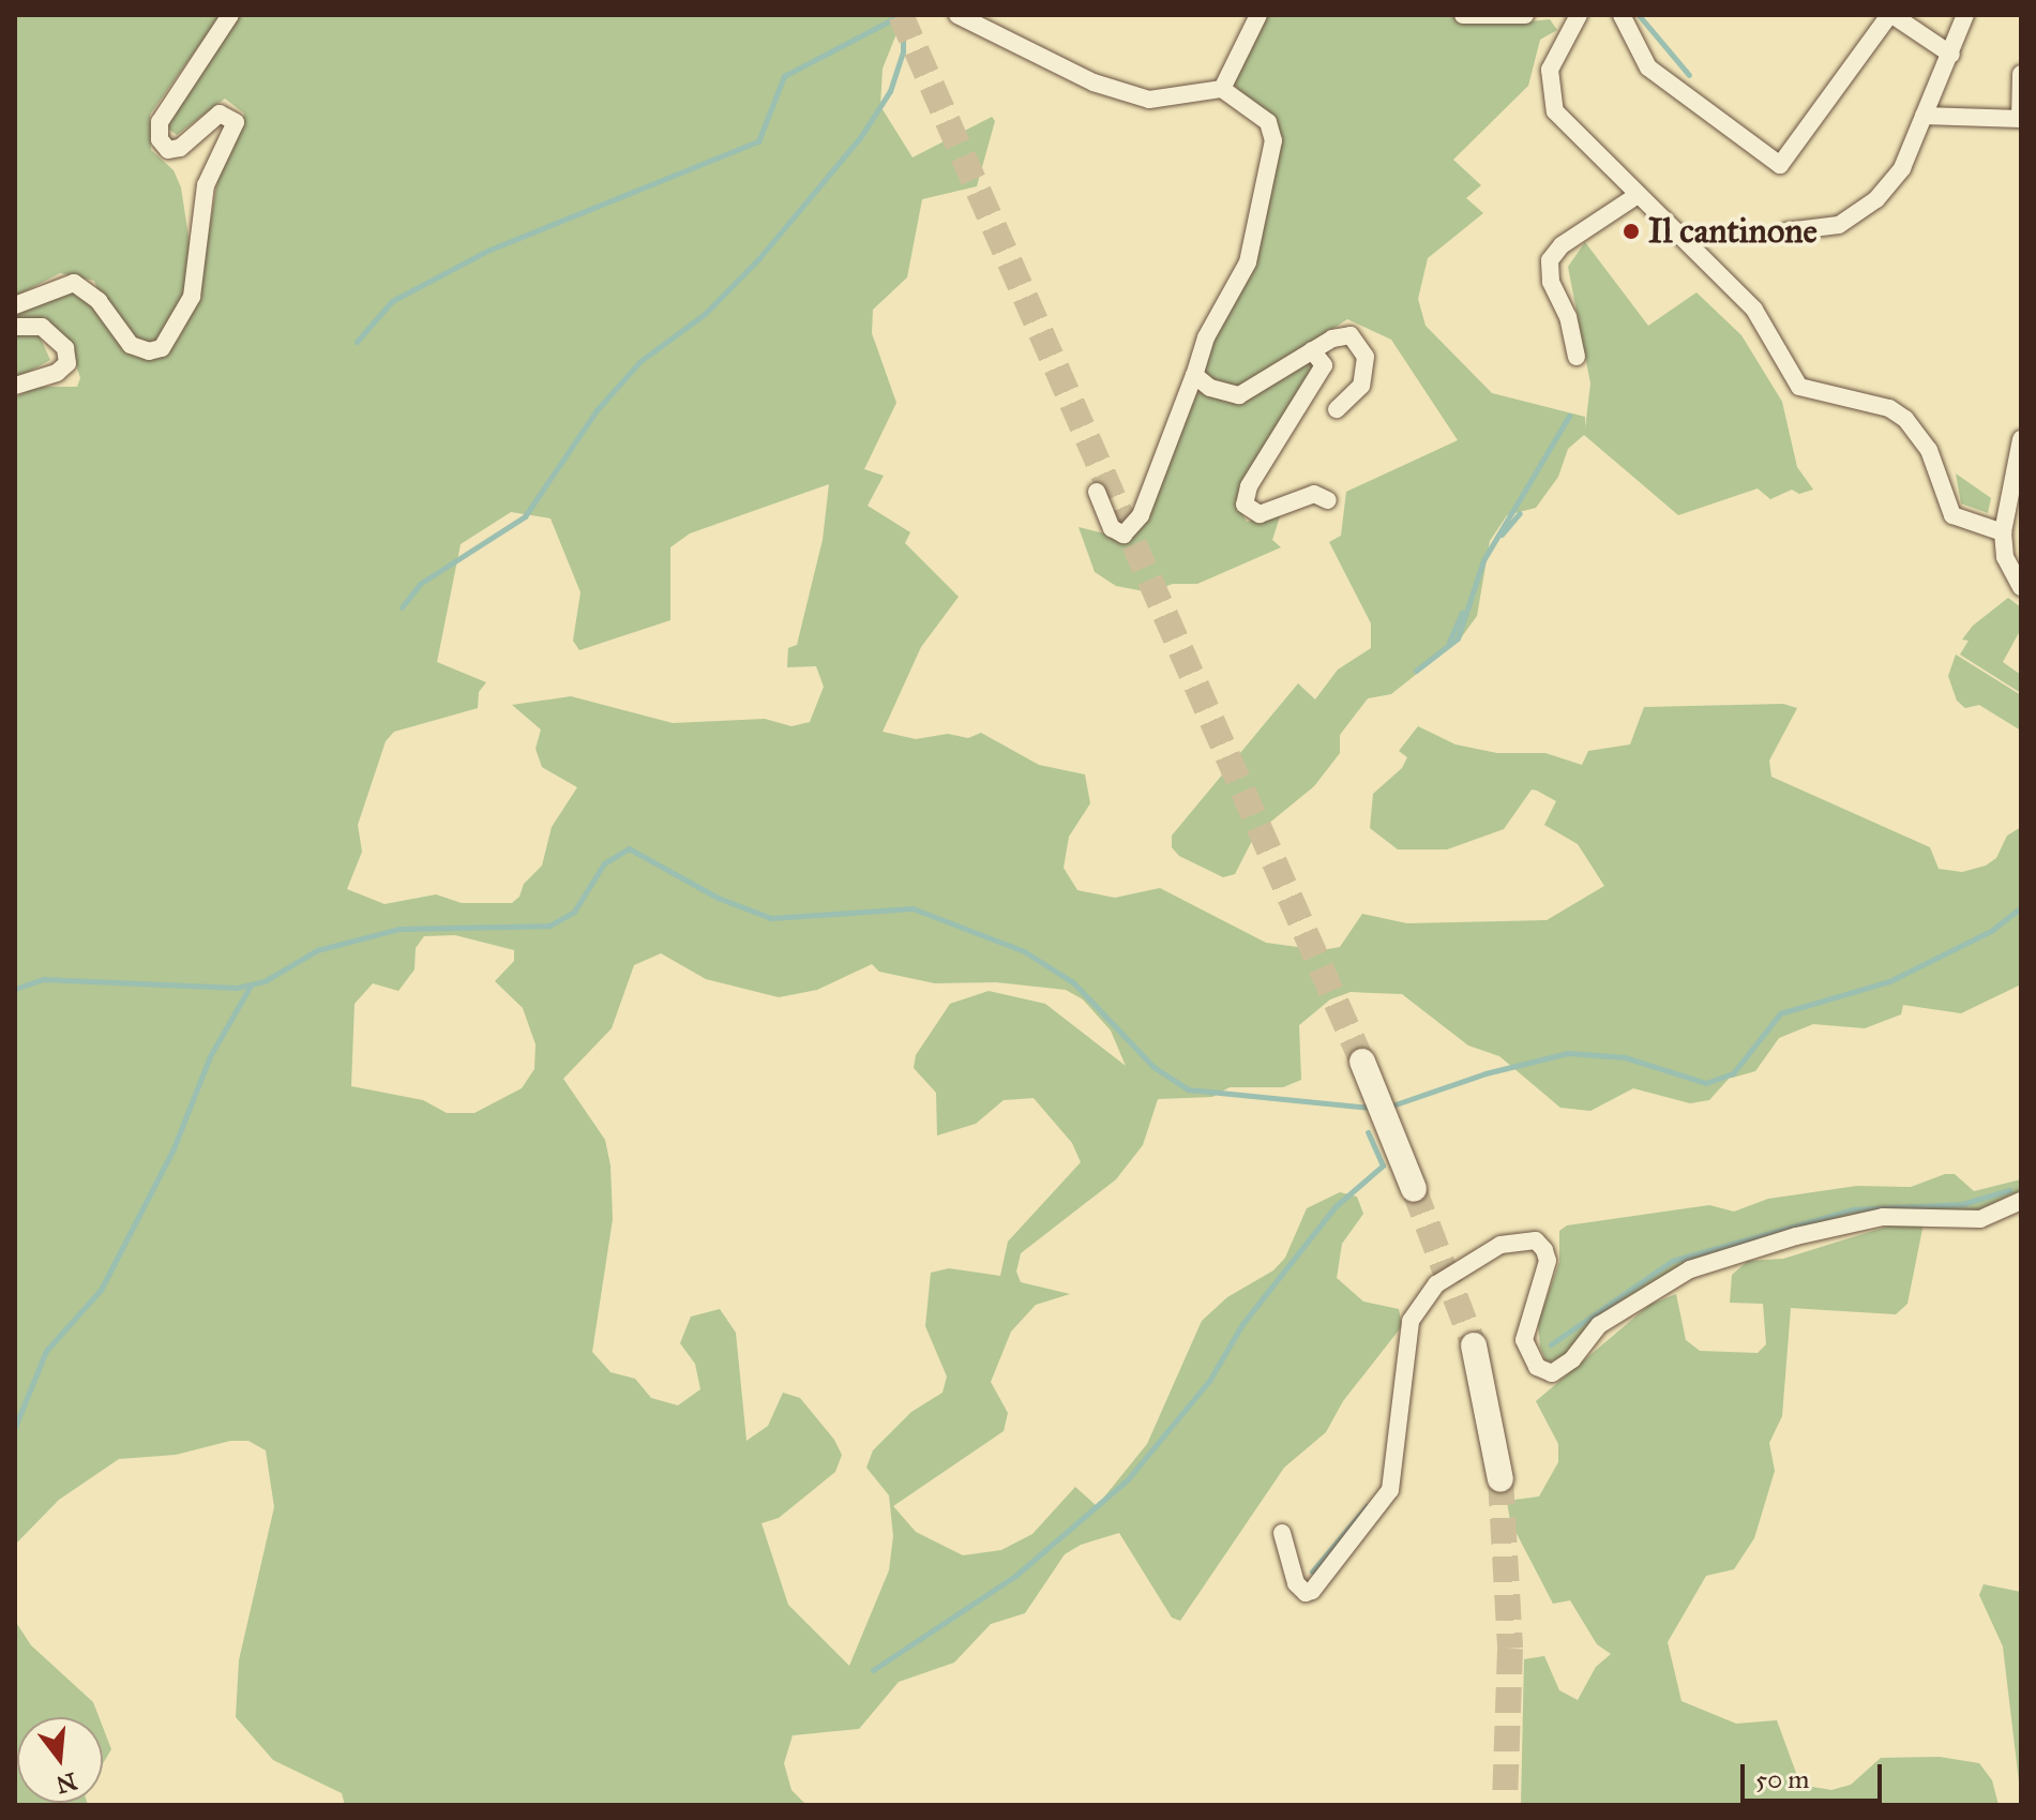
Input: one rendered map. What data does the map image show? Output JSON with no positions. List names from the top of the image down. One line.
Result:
{"places":["Il cantinone"],"scale_bar":"50 m","north":"bottom"}
